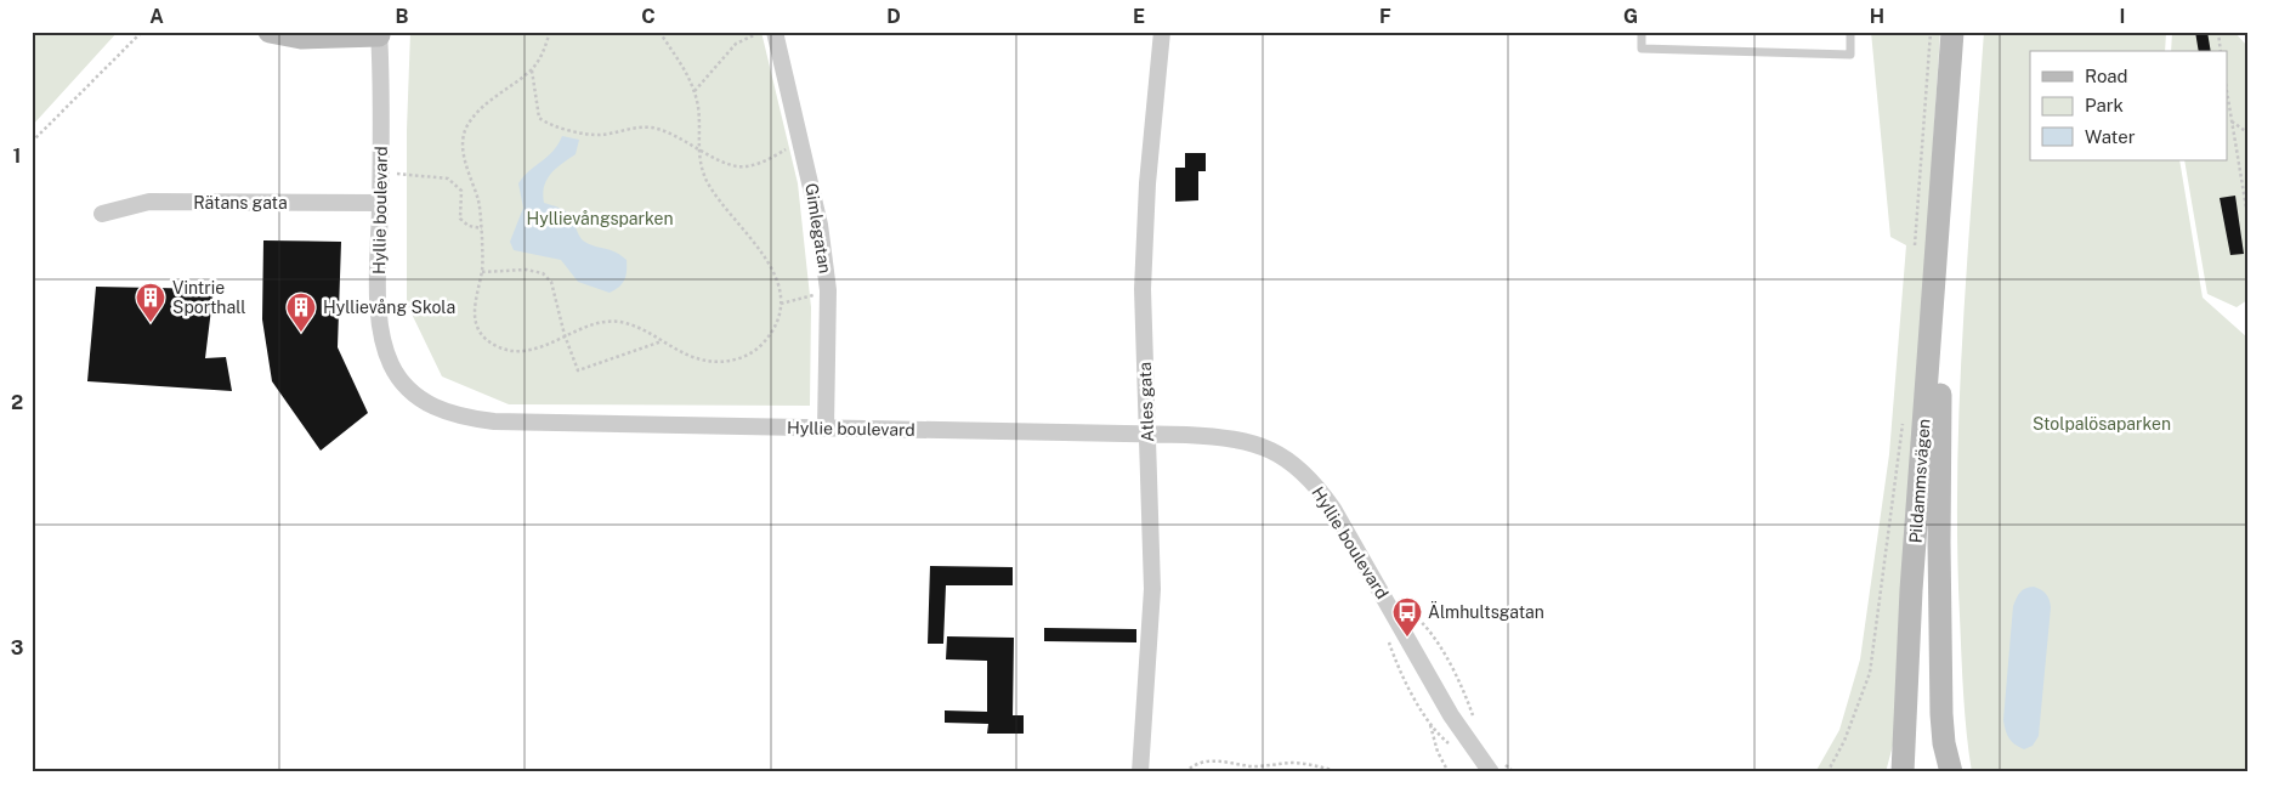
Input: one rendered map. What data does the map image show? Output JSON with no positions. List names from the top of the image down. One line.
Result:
{"streets":{"main road":["Pildammsvägen"],"street":["Rätans gata","Hyllie boulevard","Gimlegatan","Atles gata"]},"crossings":[["Rätans gata","Hyllie boulevard"],["Hyllie boulevard","Gimlegatan"],["Hyllie boulevard","Atles gata"]],"parks":["Hyllievångsparken","Stolpalösaparken"],"places":{"building":["Vintrie Sporthall","Hyllievång Skola"],"bus stop":["Älmhultsgatan"]},"legend":["Road","Park","Water"],"grid":{"columns":["A","B","C","D","E","F","G","H","I"],"rows":["1","2","3"]}}
